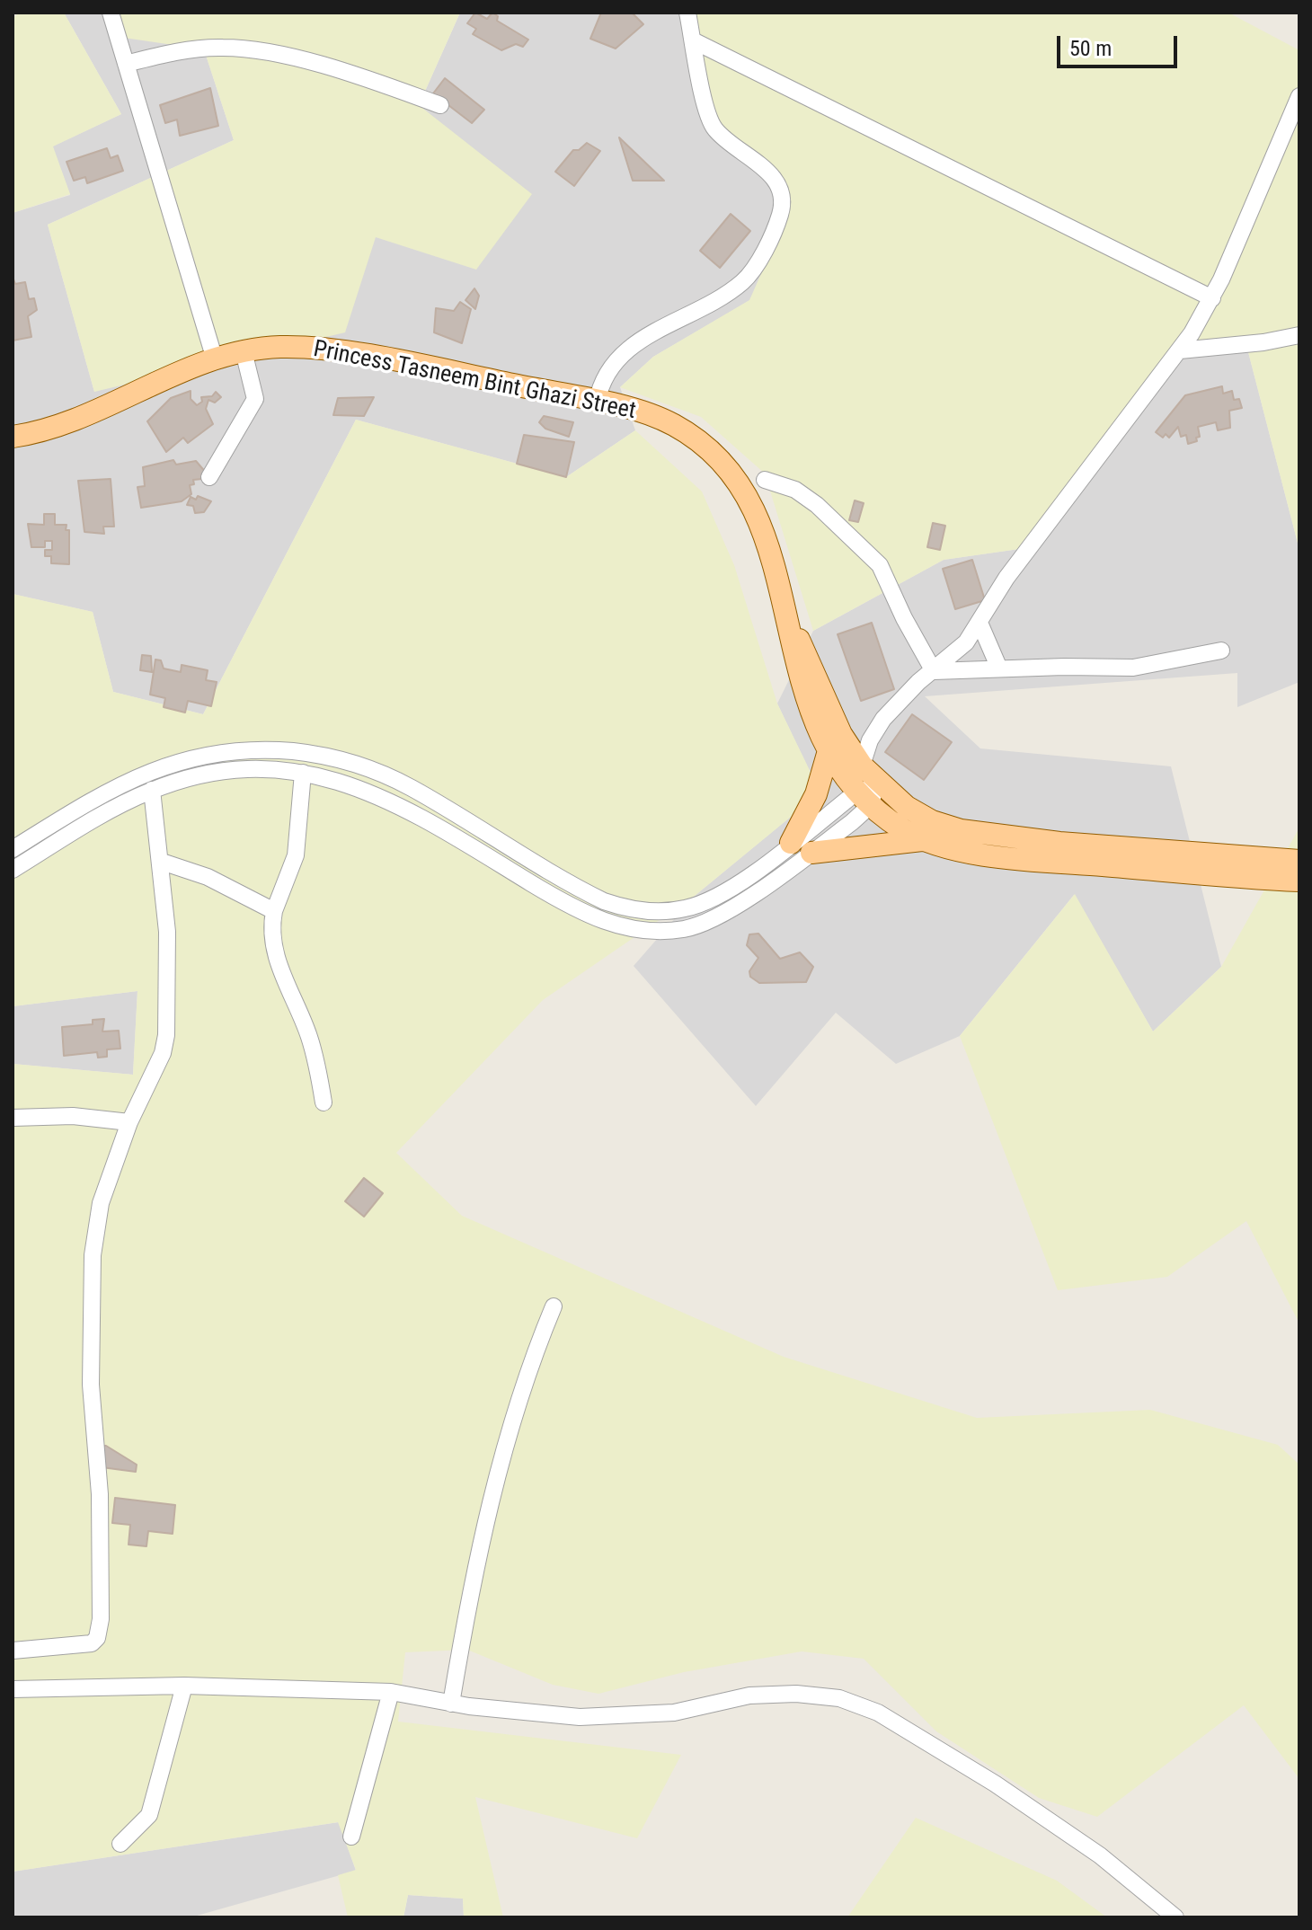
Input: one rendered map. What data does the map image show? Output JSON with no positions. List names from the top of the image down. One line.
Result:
{"streets":{"main road":["Princess Tasneem Bint Ghazi Street"]},"scale_bar":"50 m"}
